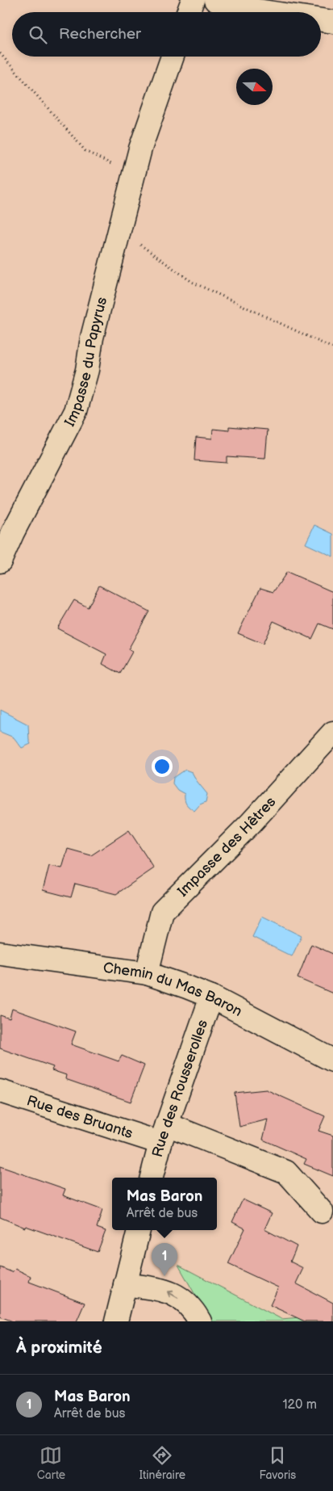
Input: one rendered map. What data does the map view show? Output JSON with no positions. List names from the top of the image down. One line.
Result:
{"streets":{"street":["Impasse du Papyrus","Impasse des Hêtres","Chemin du Mas Baron","Rue des Rousserolles","Rue des Bruants"]},"crossings":[["Impasse des Hêtres","Chemin du Mas Baron"],["Chemin du Mas Baron","Rue des Rousserolles"],["Rue des Rousserolles","Rue des Bruants"]],"north":"right","page":{"search":"Rechercher","popup":["Mas Baron","Arrêt de bus"],"pins":"1","heading":"À proximité","list":[{"mark":"1","name":"Mas Baron","note":"Arrêt de bus","value":"120 m"}],"nav":["Carte","Itinéraire","Favoris"]}}
